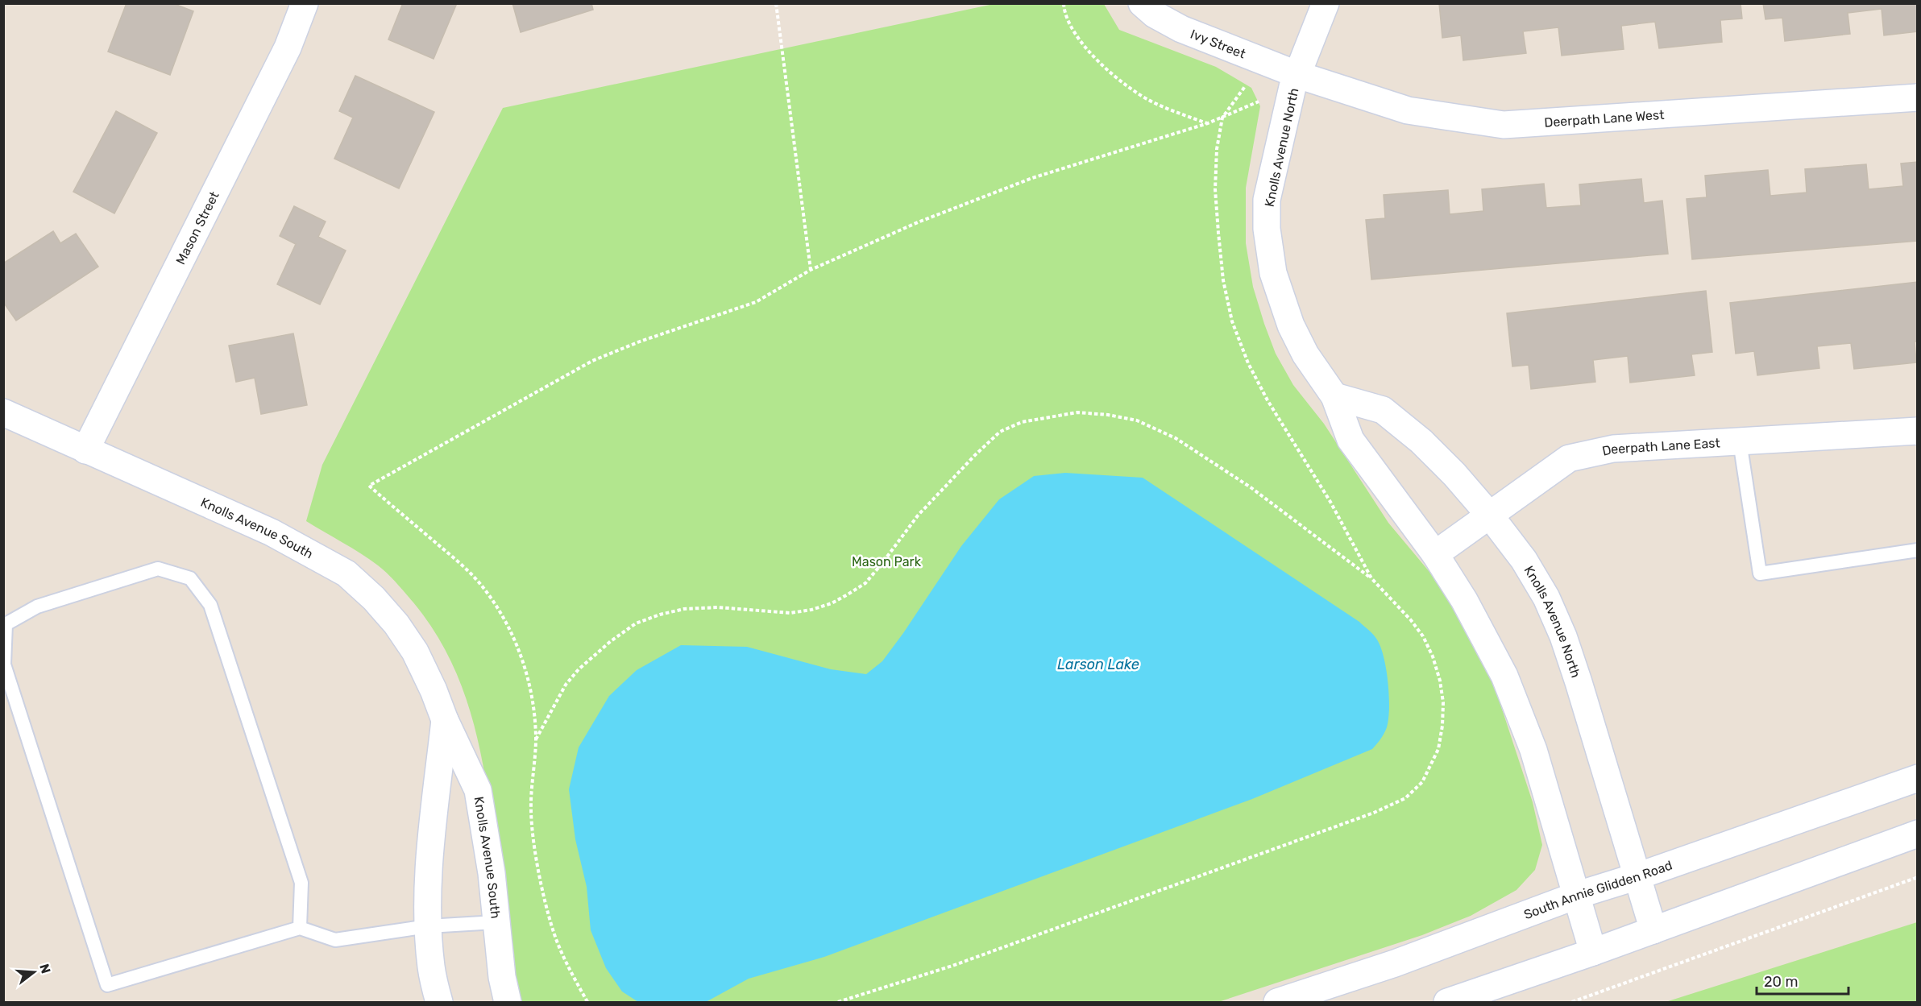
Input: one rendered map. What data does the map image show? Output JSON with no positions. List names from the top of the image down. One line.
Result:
{"streets":{"street":["Ivy Street","Deerpath Lane West","Knolls Avenue North","Mason Street","Deerpath Lane East","Knolls Avenue South","South Annie Glidden Road"]},"crossings":[["Ivy Street","Deerpath Lane West"],["Ivy Street","Knolls Avenue North"],["Deerpath Lane West","Knolls Avenue North"],["Knolls Avenue North","Deerpath Lane East"],["Knolls Avenue North","South Annie Glidden Road"],["Mason Street","Knolls Avenue South"]],"water":["Larson Lake"],"parks":["Mason Park"],"scale_bar":"20 m","north":"right"}
